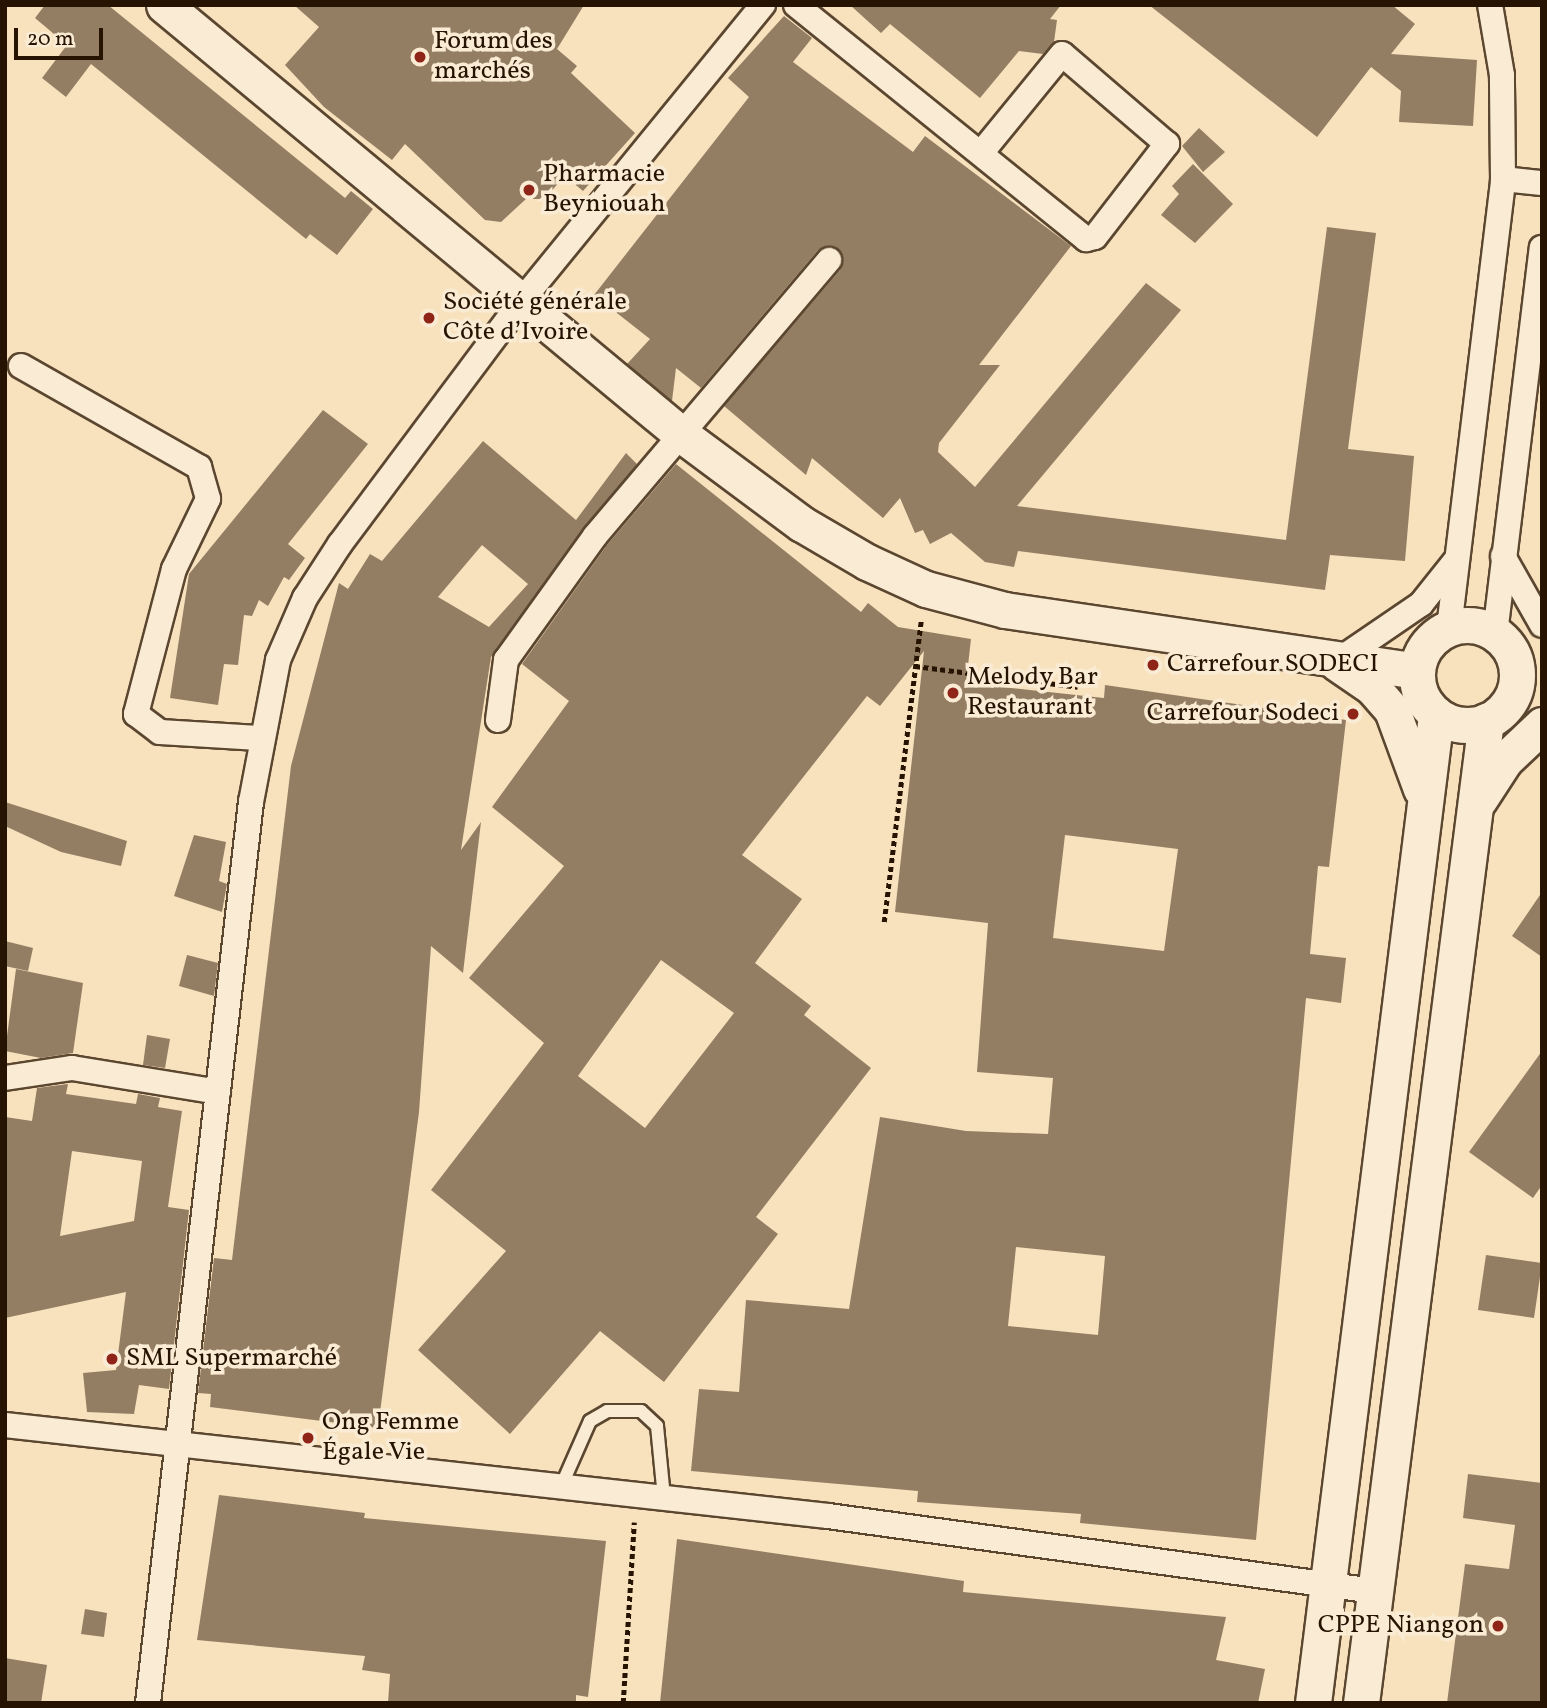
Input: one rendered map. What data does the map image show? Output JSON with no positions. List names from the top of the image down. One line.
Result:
{"places":["Forum des marchés","Pharmacie Beyniouah","Société générale Côte d’Ivoire","Carrefour SODECI","Melody Bar Restaurant","Carrefour Sodeci","SML Supermarché","Ong Femme Égale Vie","CPPE Niangon"],"scale_bar":"20 m"}
